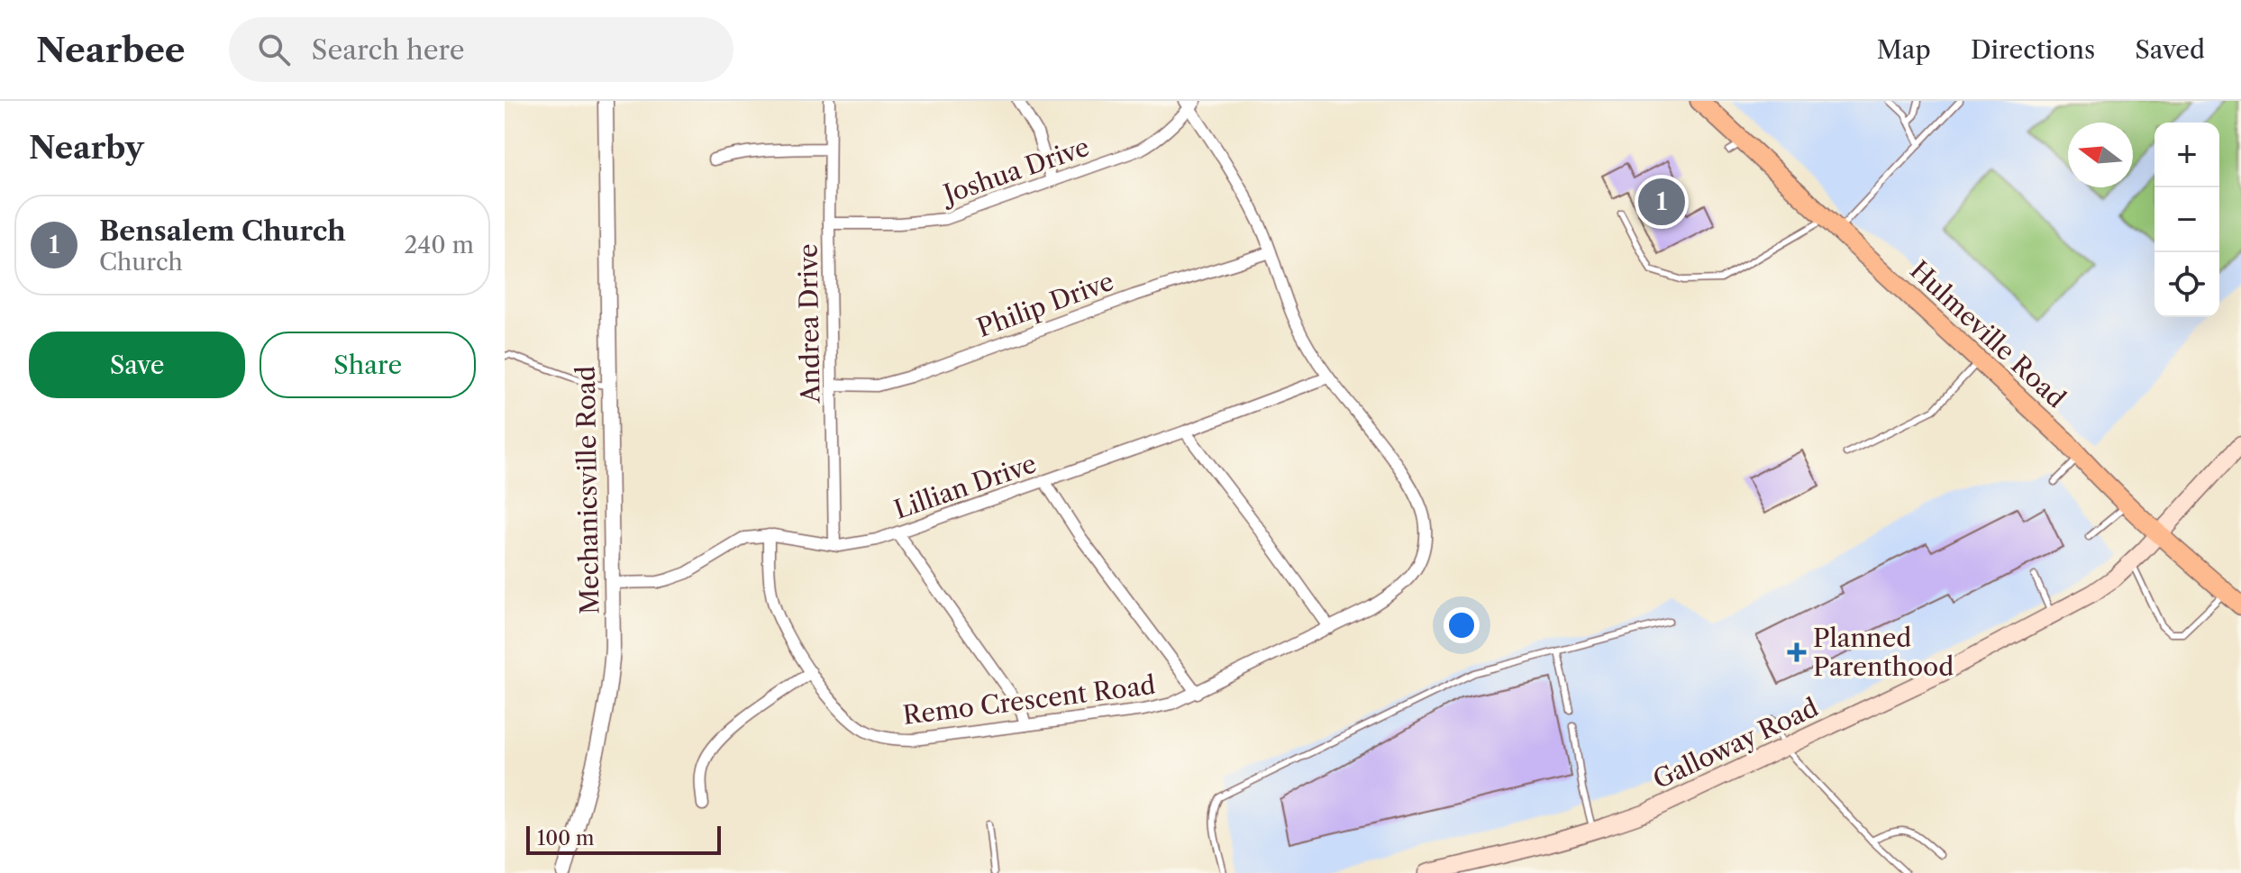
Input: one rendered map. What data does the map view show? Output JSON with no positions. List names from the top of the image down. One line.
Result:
{"streets":{"main road":["Hulmeville Road","Galloway Road"],"street":["Joshua Drive","Philip Drive","Andrea Drive","Lillian Drive","Mechanicsville Road","Remo Crescent Road"]},"crossings":[["Joshua Drive","Andrea Drive"],["Joshua Drive","Remo Crescent Road"],["Philip Drive","Andrea Drive"],["Philip Drive","Remo Crescent Road"],["Andrea Drive","Lillian Drive"],["Hulmeville Road","Galloway Road"],["Lillian Drive","Mechanicsville Road"],["Lillian Drive","Remo Crescent Road"]],"places":{"health":["Planned Parenthood"]},"scale_bar":"100 m","north":"left","page":{"header":"Nearbee","search":"Search here","nav":["Map","Directions","Saved"],"heading":"Nearby","map_buttons":["+","−"],"pins":"1","list":[{"mark":"1","name":"Bensalem Church","note":"Church","value":"240 m"}],"buttons":["Save","Share"],"scale":"100 m"}}
